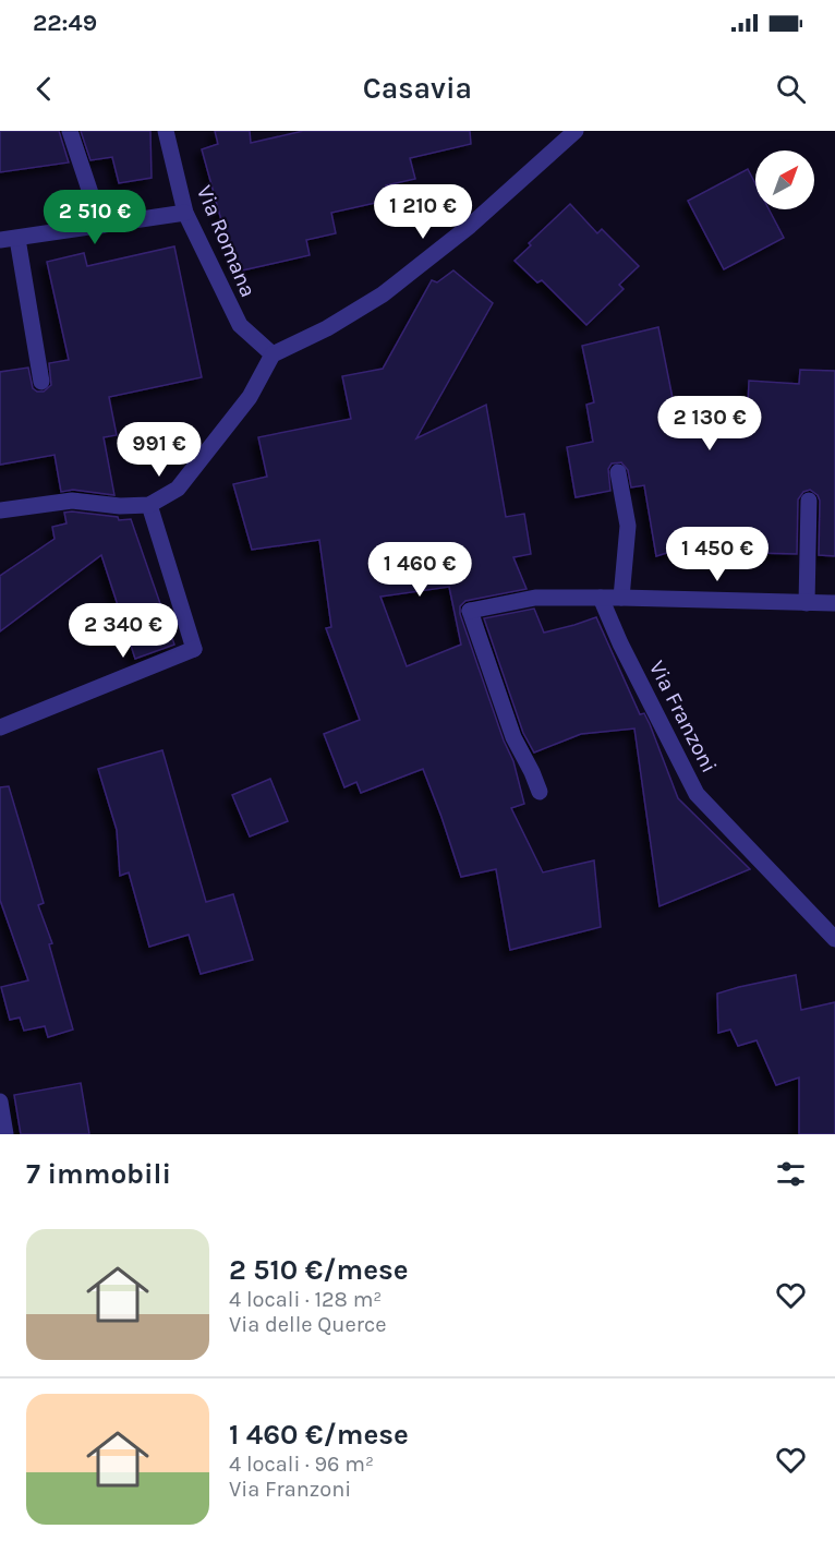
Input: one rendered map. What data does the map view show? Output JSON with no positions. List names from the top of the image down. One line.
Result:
{"streets":{"street":["Via Romana","Via Franzoni"]},"north":"top right","page":{"status":"22:49","header":"Casavia","price":["1 210 €","2 510 €","2 130 €","991 €","1 450 €","1 460 €","2 340 €"],"heading":"7 immobili","list":[{"name":"2 510 €/mese","note":"4 locali · 128 m² · Via delle Querce"},{"name":"1 460 €/mese","note":"4 locali · 96 m² · Via Franzoni"}]}}
